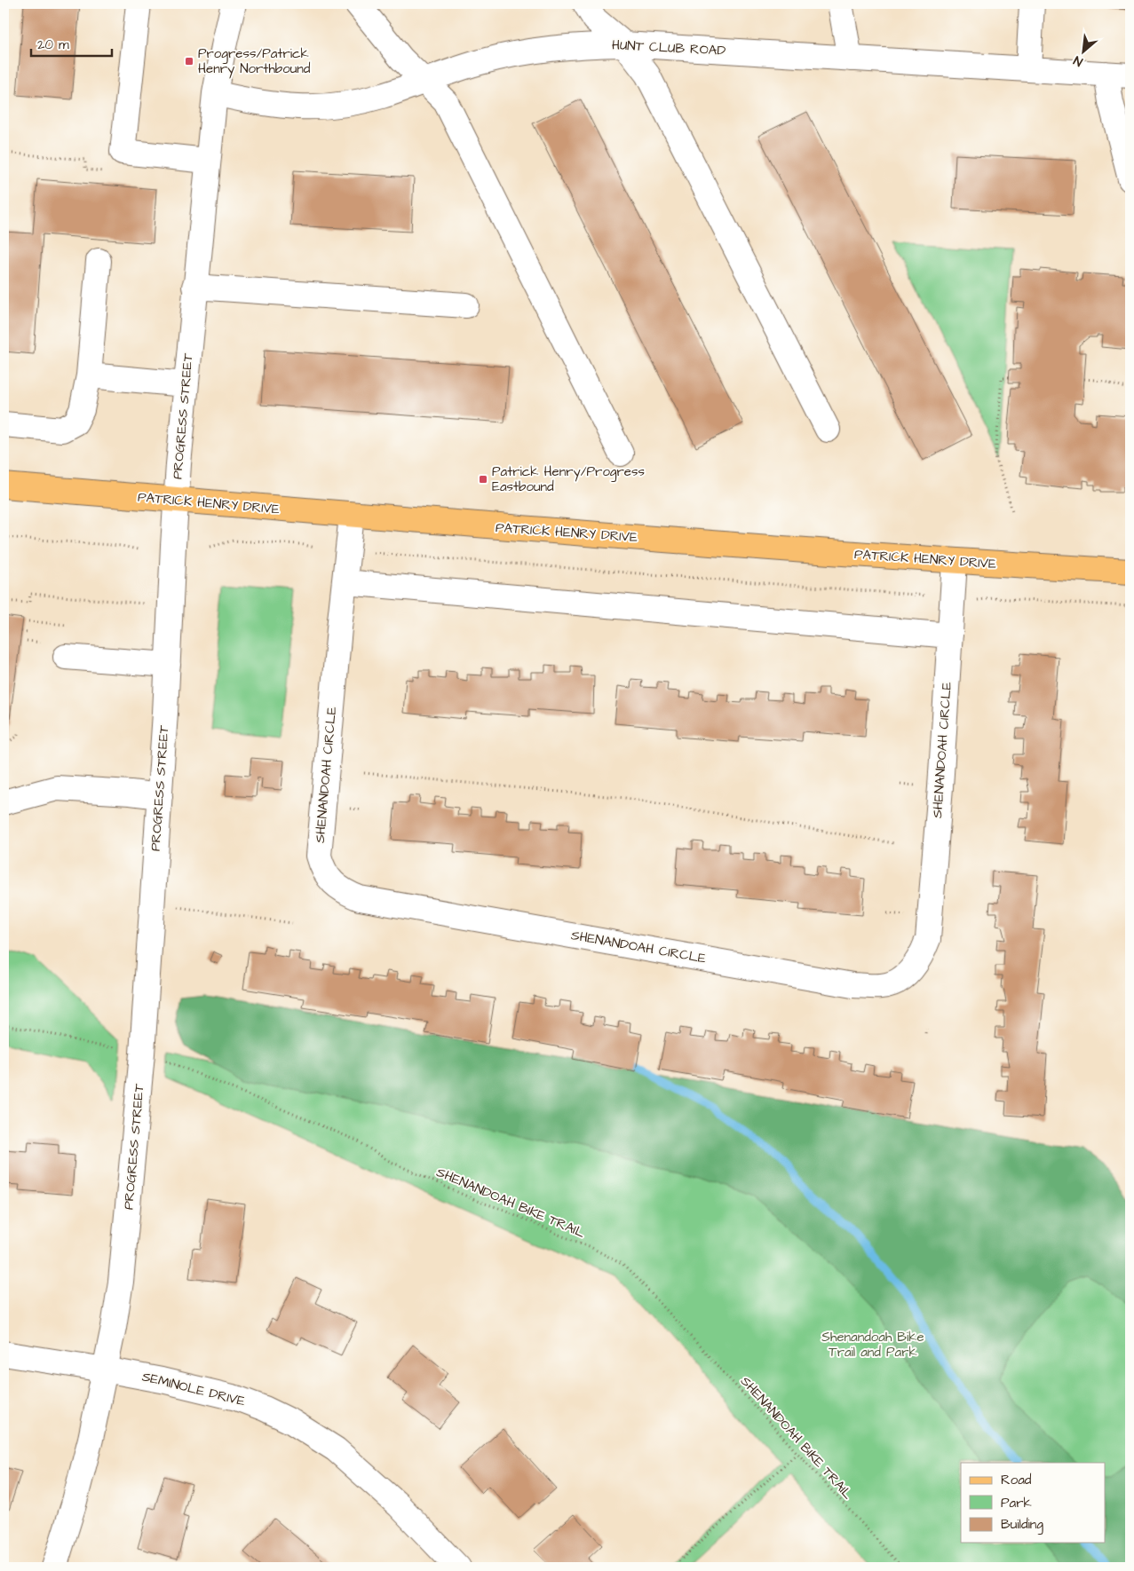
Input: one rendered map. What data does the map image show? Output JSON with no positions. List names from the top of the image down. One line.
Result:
{"streets":{"main road":["PATRICK HENRY DRIVE"],"street":["HUNT CLUB ROAD","PROGRESS STREET","SHENANDOAH CIRCLE","SEMINOLE DRIVE"],"path":["SHENANDOAH BIKE TRAIL"]},"crossings":[["HUNT CLUB ROAD","PROGRESS STREET"],["PROGRESS STREET","PATRICK HENRY DRIVE"],["PROGRESS STREET","SHENANDOAH BIKE TRAIL"],["PROGRESS STREET","SEMINOLE DRIVE"],["PATRICK HENRY DRIVE","SHENANDOAH CIRCLE"]],"parks":["Shenandoah Bike Trail and Park"],"places":{"transit":["Progress/Patrick Henry Northbound","Patrick Henry/Progress Eastbound"]},"legend":["Road","Park","Building"],"scale_bar":"20 m","north":"bottom left"}
